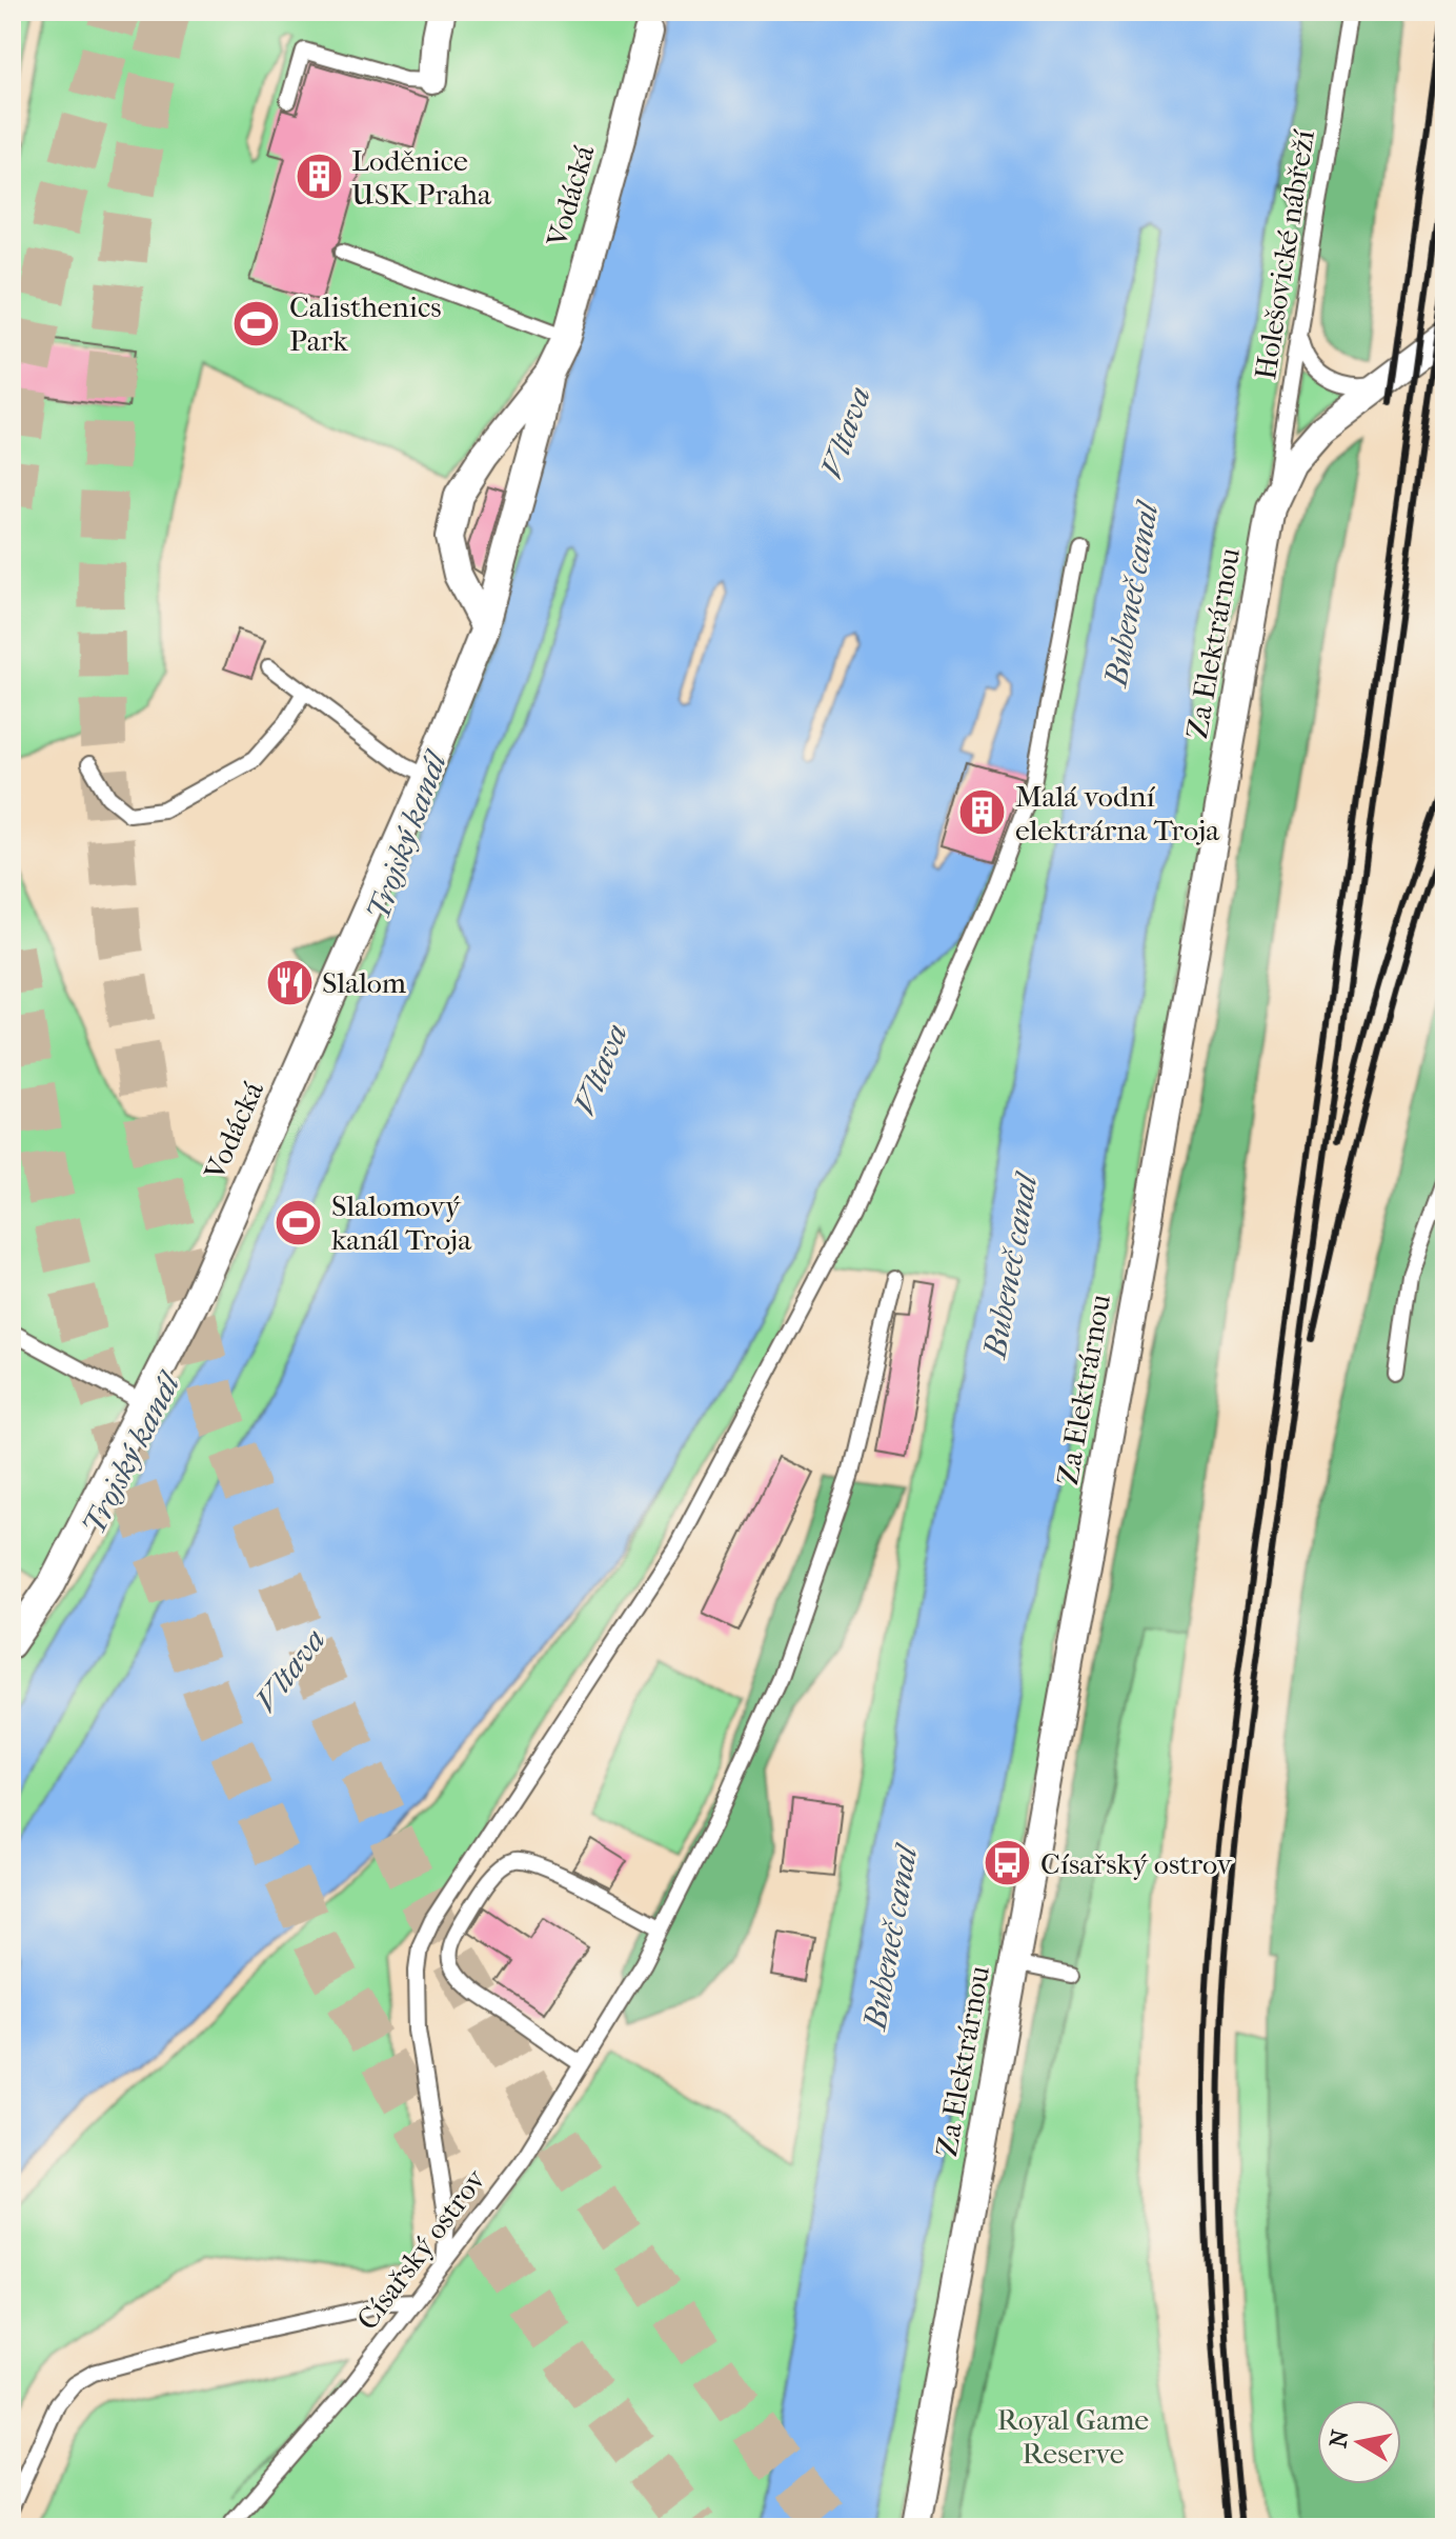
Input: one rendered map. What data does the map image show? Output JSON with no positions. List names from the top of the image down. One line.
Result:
{"streets":{"street":["Vodácká","Za Elektrárnou"],"lane":["Holešovické nábřeží","Císařský ostrov"]},"crossings":[["Holešovické nábřeží","Za Elektrárnou"]],"water":["Vltava","Bubeneč canal","Trojský kanál"],"parks":["Royal Game Reserve"],"places":{"building":["Loděnice USK Praha","Malá vodní elektrárna Troja"],"sports":["Calisthenics Park","Slalomový kanál Troja"],"restaurant":["Slalom"],"bus stop":["Císařský ostrov"]},"north":"left"}
